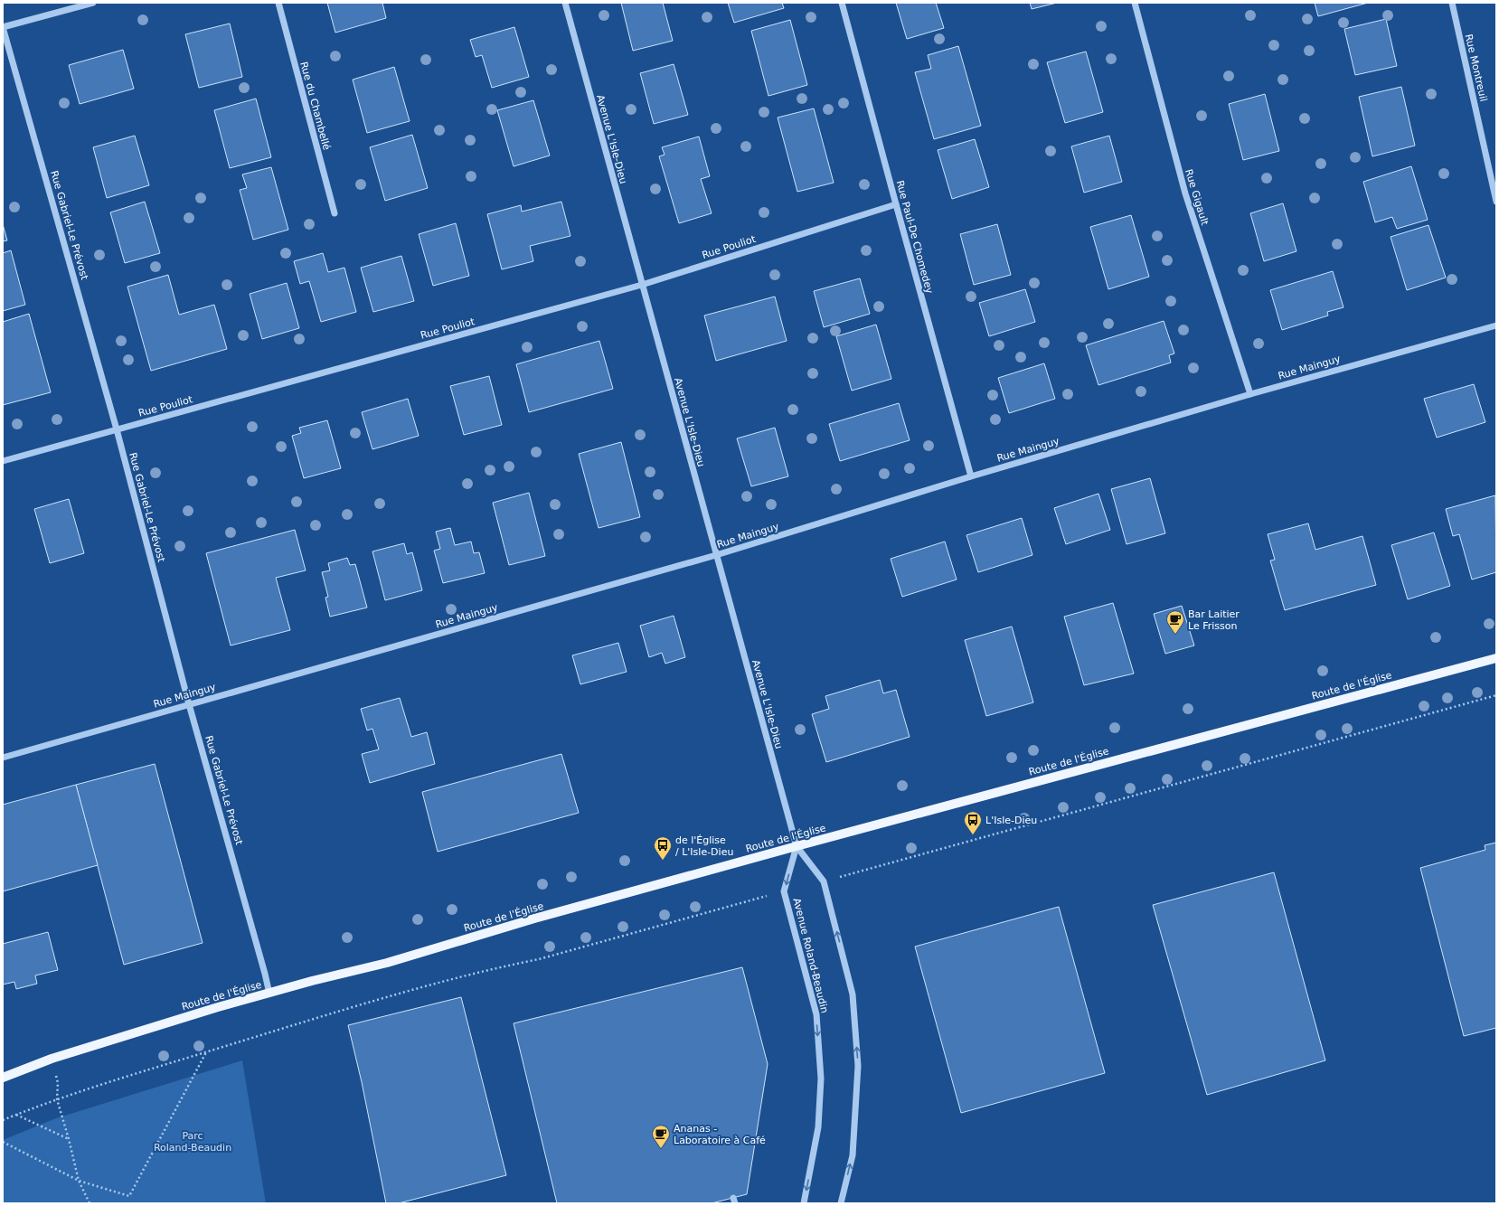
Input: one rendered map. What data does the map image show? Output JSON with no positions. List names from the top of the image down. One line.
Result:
{"streets":{"main road":["Route de l'Église"],"street":["Rue Montreuil","Rue du Chambellé","Avenue L'Isle-Dieu","Rue Gigault","Rue Gabriel-Le Prévost","Rue Paul-De Chomedey","Rue Pouliot","Rue Mainguy","Avenue Roland-Beaudin"]},"crossings":[["Avenue L'Isle-Dieu","Rue Pouliot"],["Avenue L'Isle-Dieu","Rue Mainguy"],["Avenue L'Isle-Dieu","Route de l'Église"],["Avenue L'Isle-Dieu","Avenue Roland-Beaudin"],["Rue Gigault","Rue Mainguy"],["Rue Gabriel-Le Prévost","Rue Pouliot"],["Rue Gabriel-Le Prévost","Rue Mainguy"],["Rue Gabriel-Le Prévost","Route de l'Église"],["Rue Paul-De Chomedey","Rue Pouliot"],["Rue Paul-De Chomedey","Rue Mainguy"],["Route de l'Église","Avenue Roland-Beaudin"]],"parks":["Parc Roland-Beaudin"],"places":{"cafe":["Bar Laitier Le Frisson","Ananas - Laboratoire à Café"],"bus stop":["L'Isle-Dieu","de l'Église / L'Isle-Dieu"]}}
